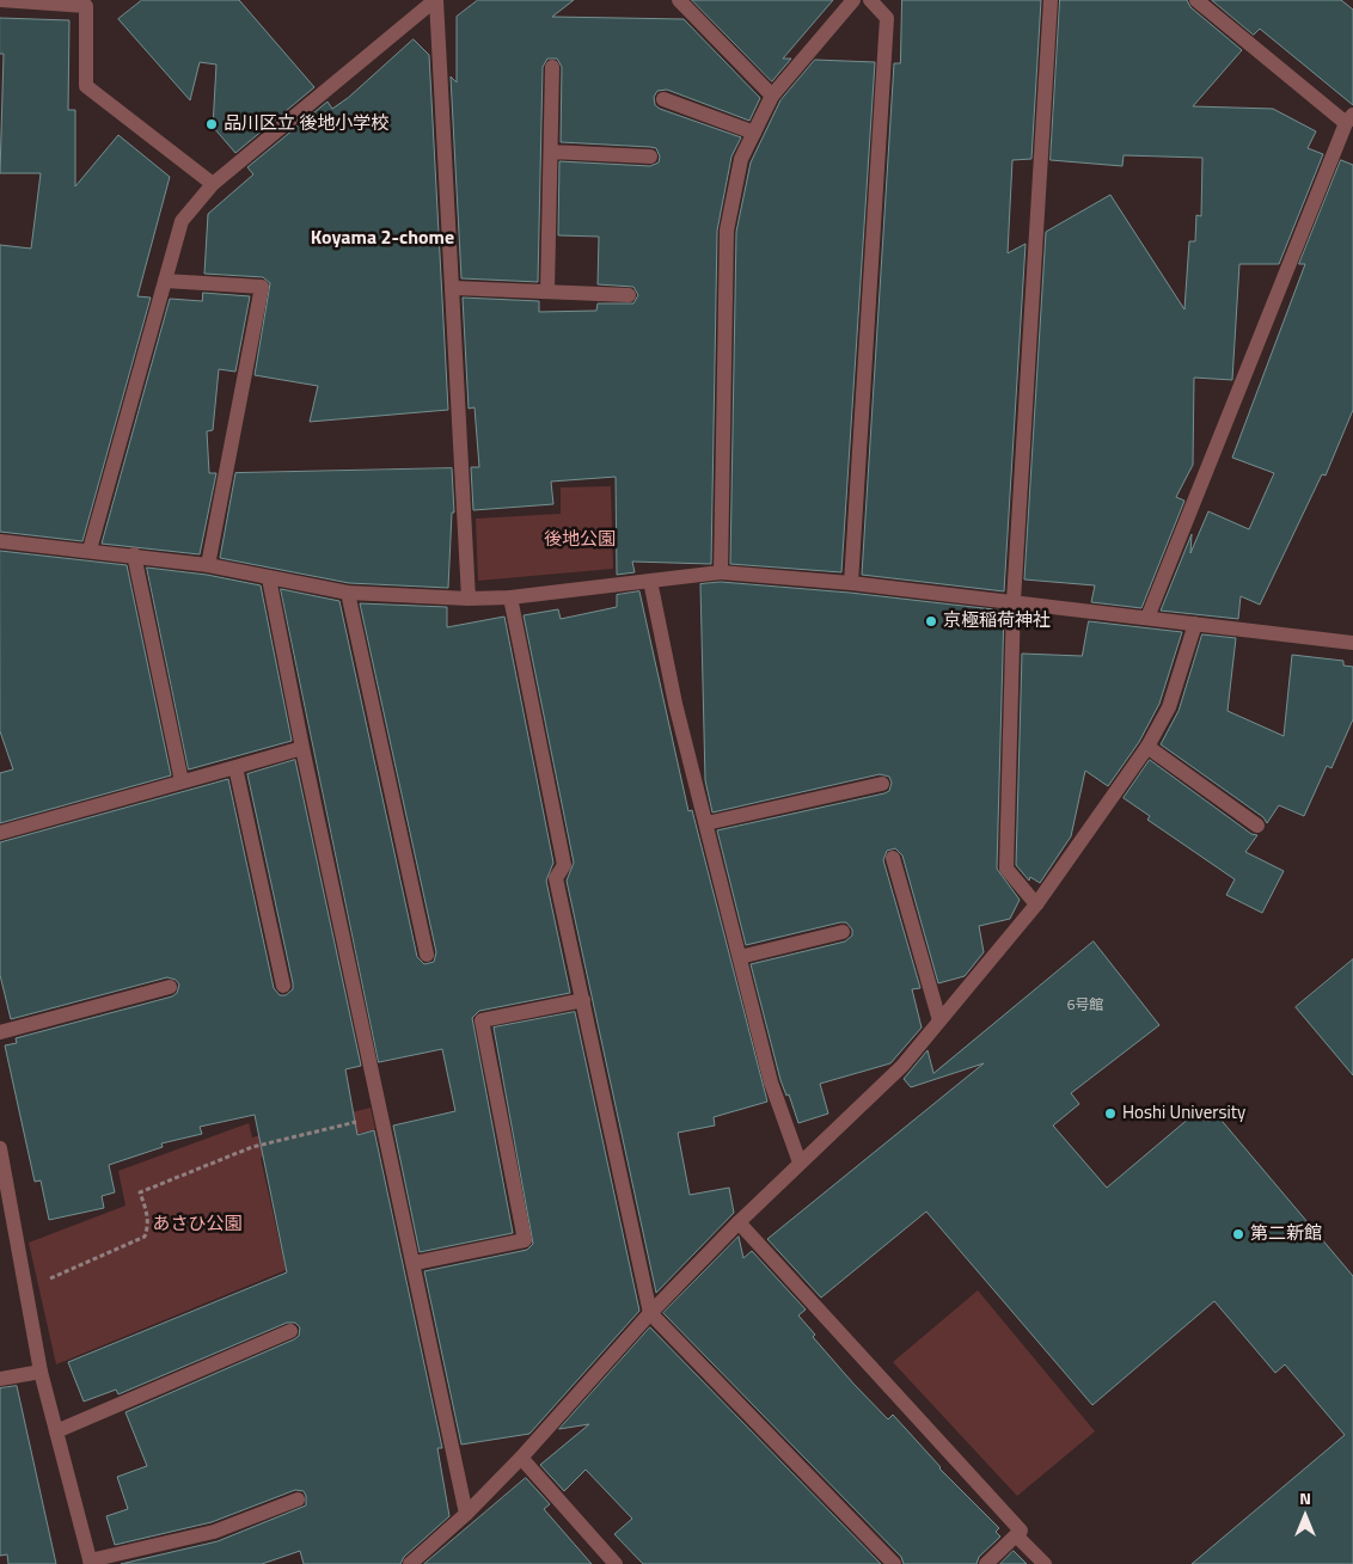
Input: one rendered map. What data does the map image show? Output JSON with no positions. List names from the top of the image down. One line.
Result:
{"districts":["Koyama 2-chome"],"parks":["後地公園","あさひ公園"],"places":["品川区立 後地小学校","京極稲荷神社","Hoshi University","第二新館"],"house_numbers":["6号館"],"north":"top"}
